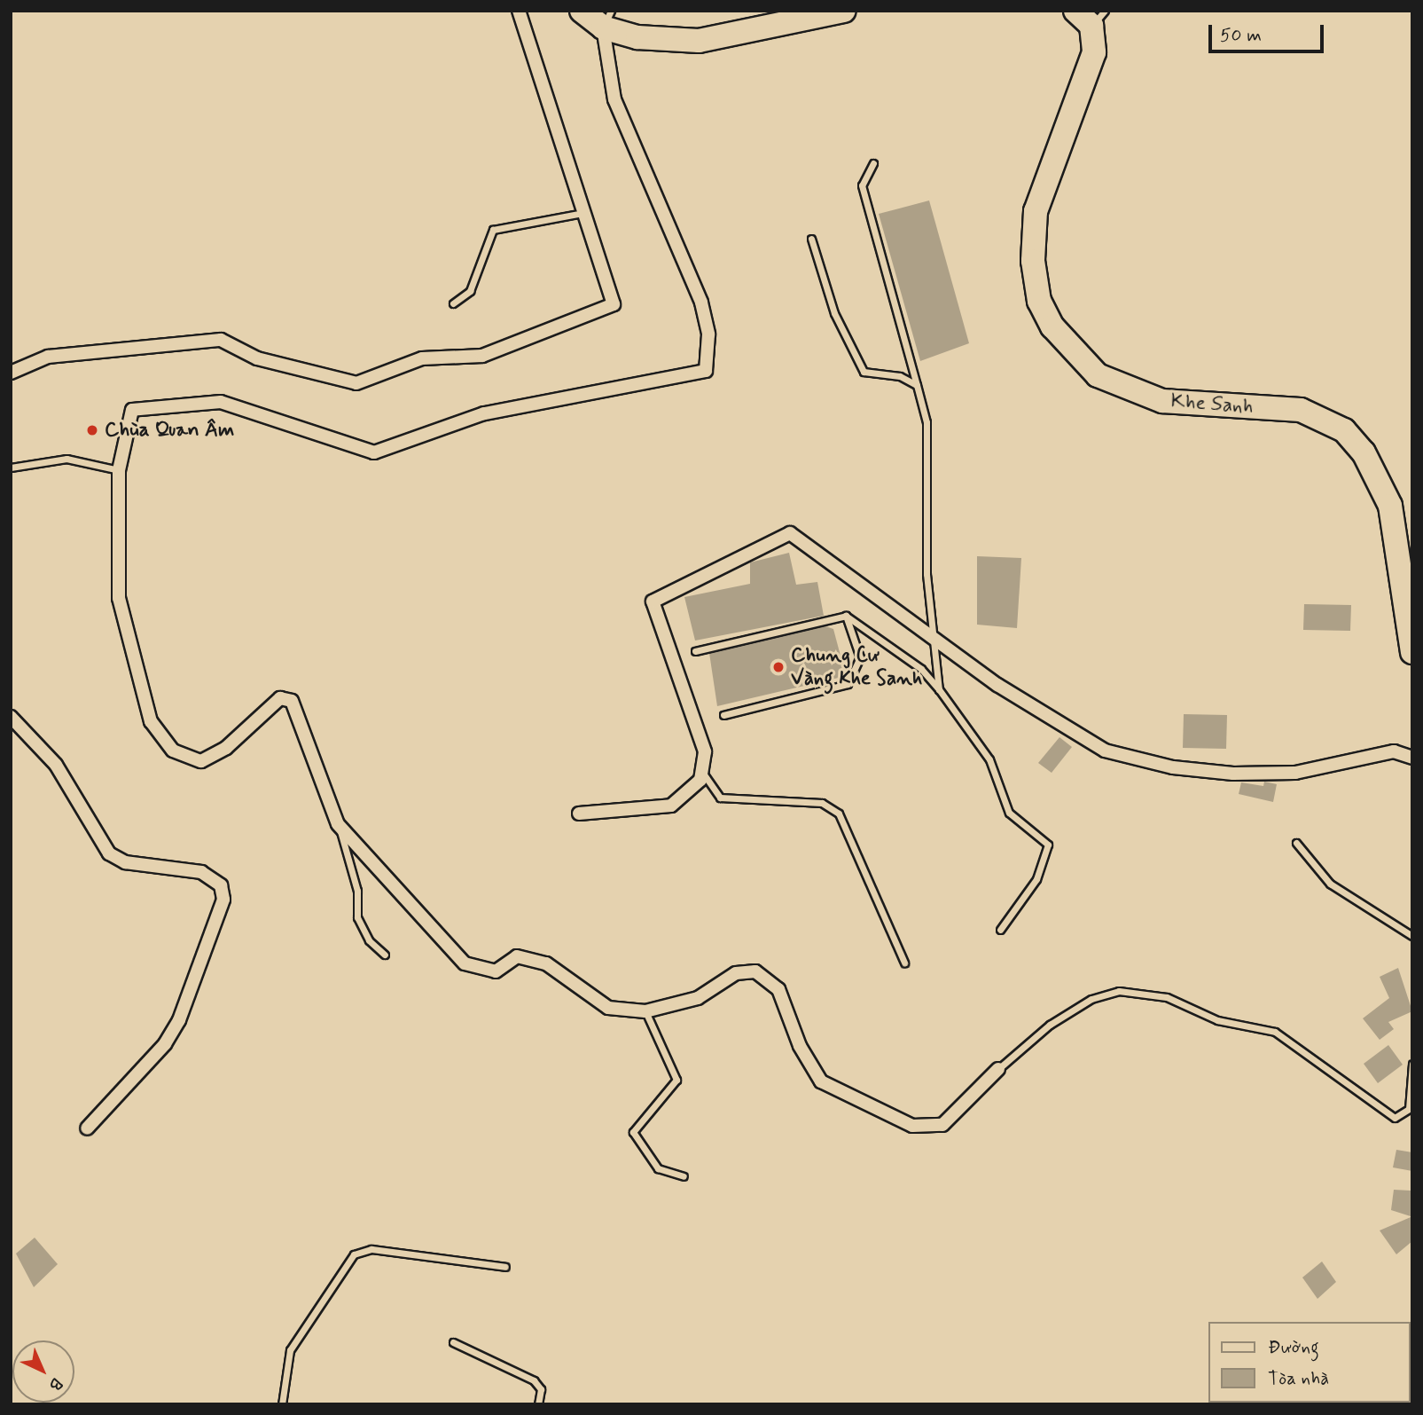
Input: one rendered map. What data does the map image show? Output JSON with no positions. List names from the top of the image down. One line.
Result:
{"streets":{"highway":["Khe Sanh"]},"places":["Chùa Quan Âm","Chung Cư Vàng Khe Sanh"],"legend":["Đường","Tòa nhà"],"scale_bar":"50 m","north":"bottom right"}
